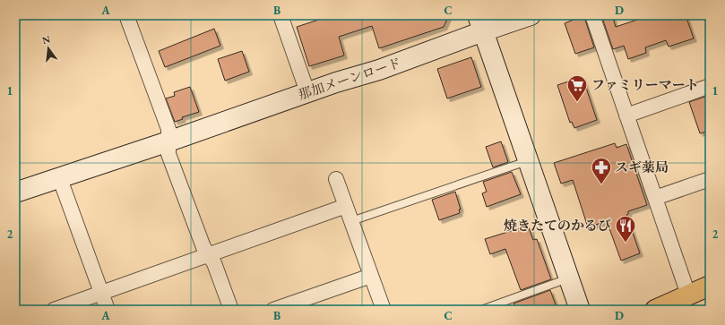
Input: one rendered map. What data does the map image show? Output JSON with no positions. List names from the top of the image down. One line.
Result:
{"streets":{"street":["那加メーンロード"]},"places":{"supermarket":["ファミリーマート"],"pharmacy":["スギ薬局"],"restaurant":["焼きたてのかるび"]},"north":"top","grid":{"columns":["A","B","C","D"],"rows":["1","2"]}}
